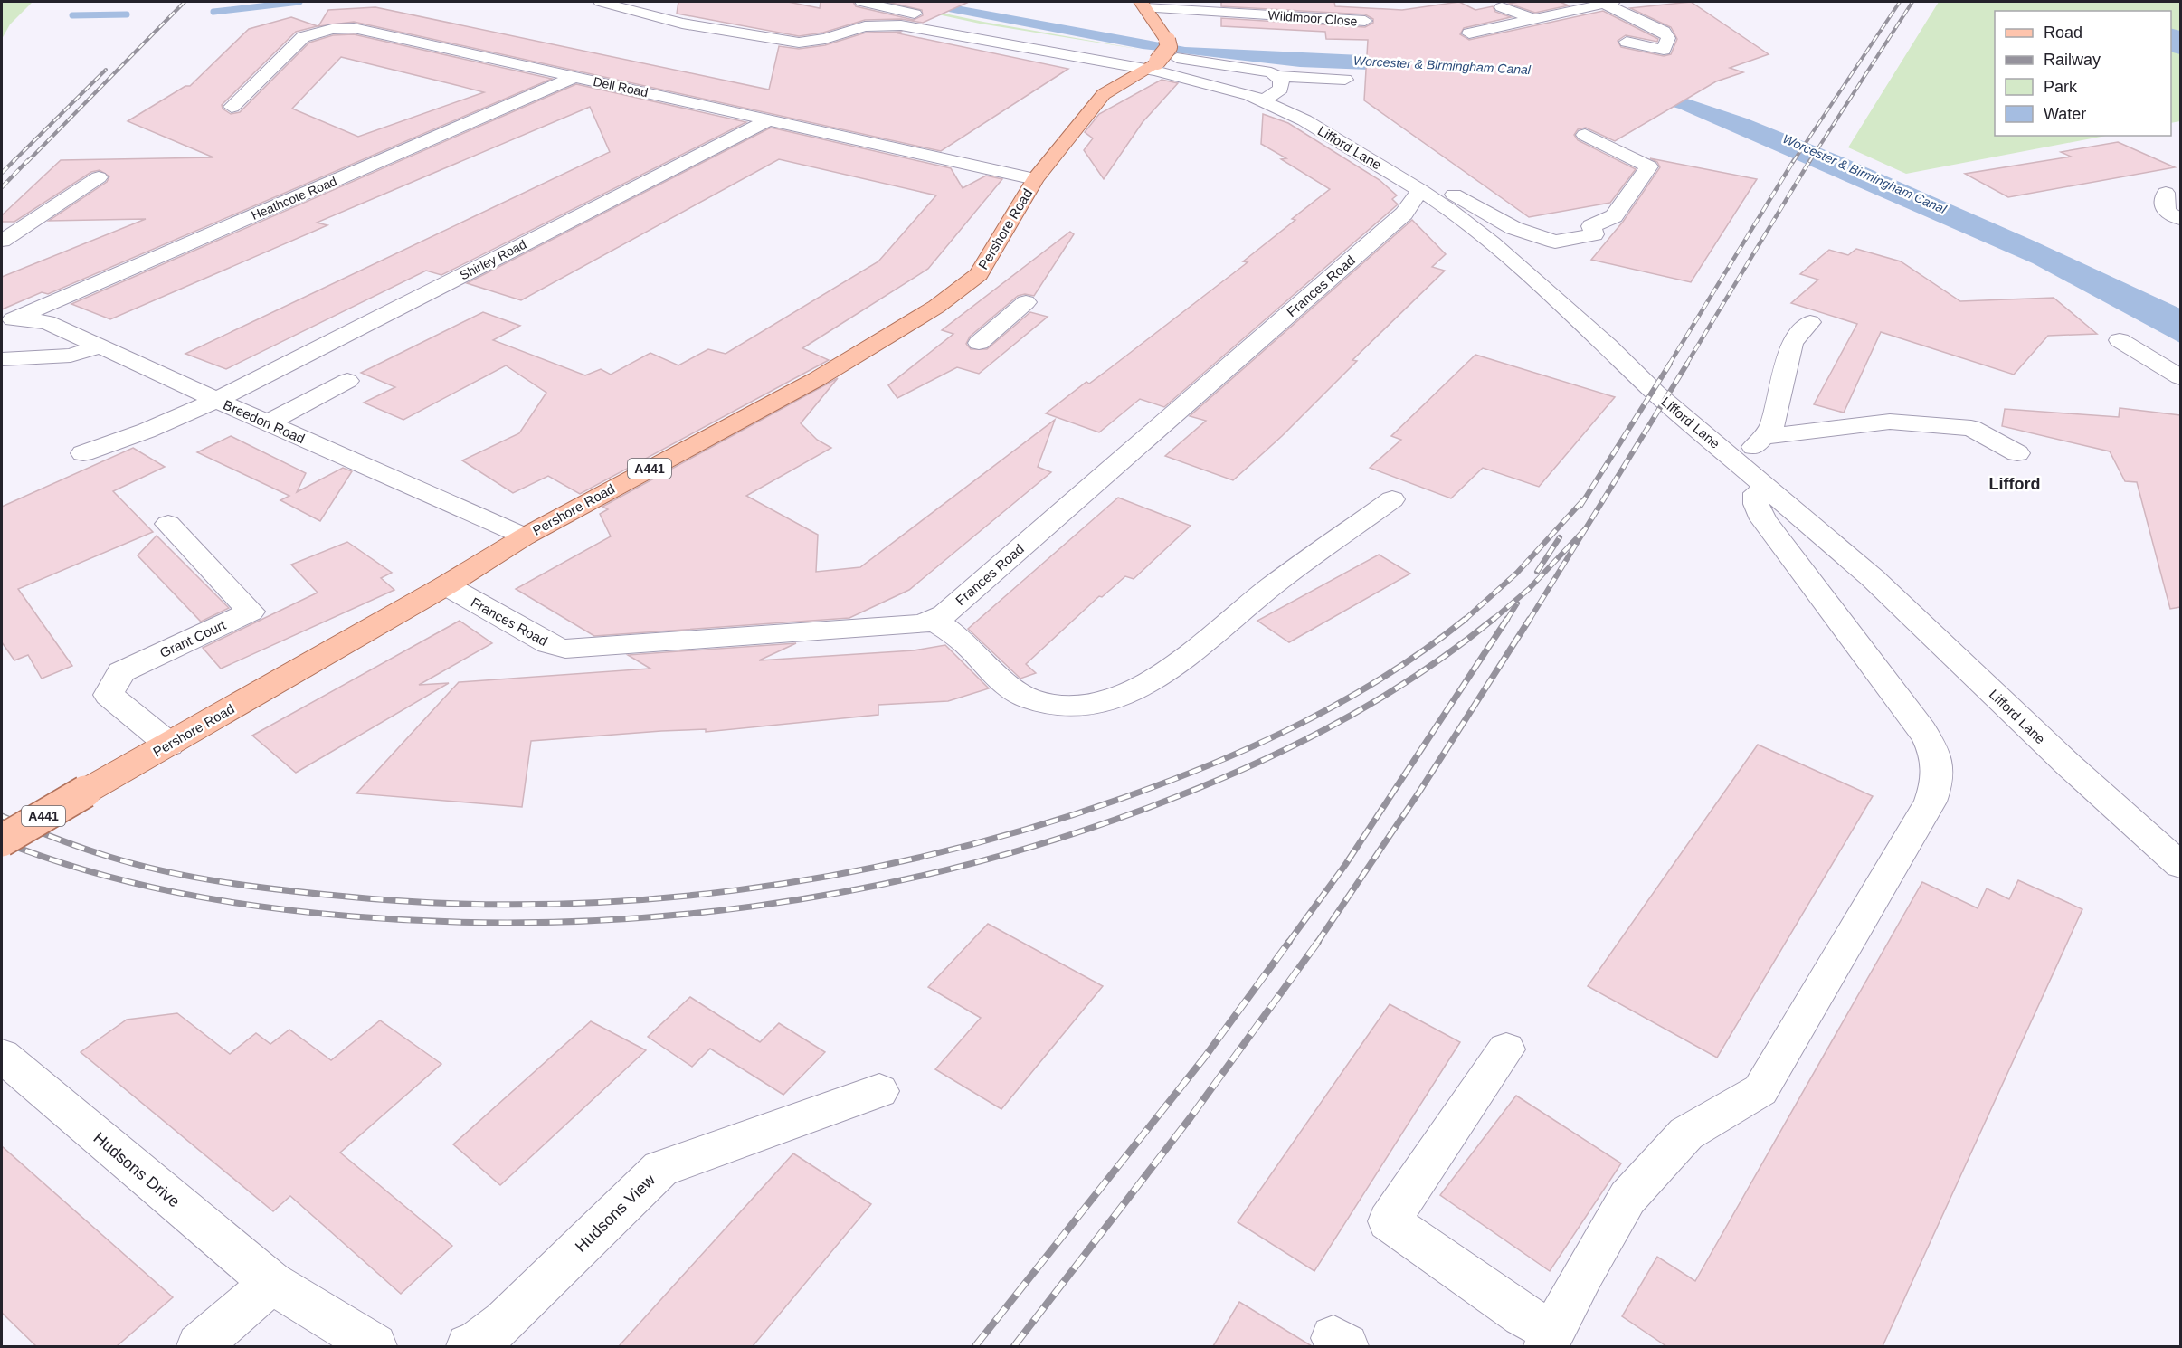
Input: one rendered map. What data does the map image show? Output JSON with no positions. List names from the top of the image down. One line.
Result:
{"streets":{"main road":["Pershore Road","A441"],"street":["Wildmoor Close","Dell Road","Lifford Lane","Heathcote Road","Shirley Road","Frances Road","Breedon Road","Grant Court","Hudsons Drive","Hudsons View"]},"crossings":[["Dell Road","Heathcote Road"],["Dell Road","Pershore Road"],["Dell Road","Shirley Road"],["Lifford Lane","Pershore Road"],["Lifford Lane","Frances Road"],["Heathcote Road","Breedon Road"],["Pershore Road","Frances Road"],["Pershore Road","Breedon Road"],["Pershore Road","Grant Court"],["Shirley Road","Breedon Road"]],"districts":["Lifford"],"water":["Worcester & Birmingham Canal"],"legend":["Road","Railway","Park","Water"]}
